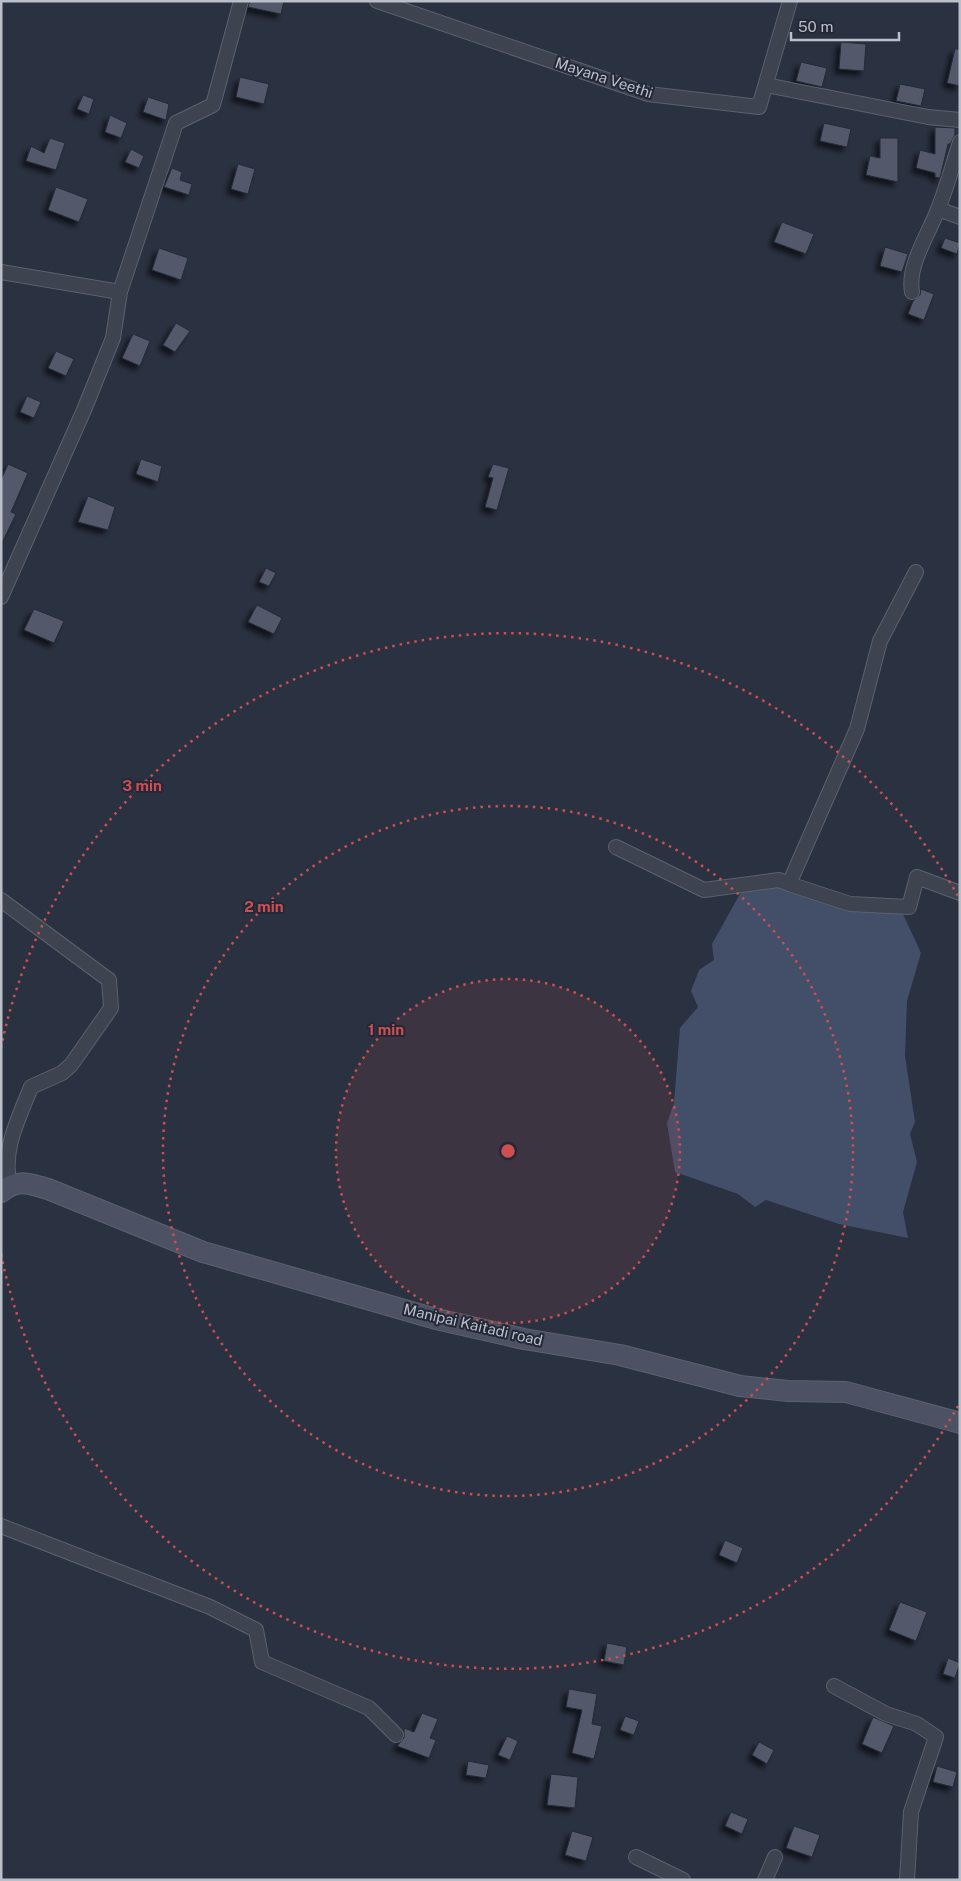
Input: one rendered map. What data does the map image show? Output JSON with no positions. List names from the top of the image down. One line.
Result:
{"streets":{"main road":["Manipai Kaitadi road"],"street":["Mayana Veethi"]},"scale_bar":"50 m","rings":["3 min","2 min","1 min"]}
